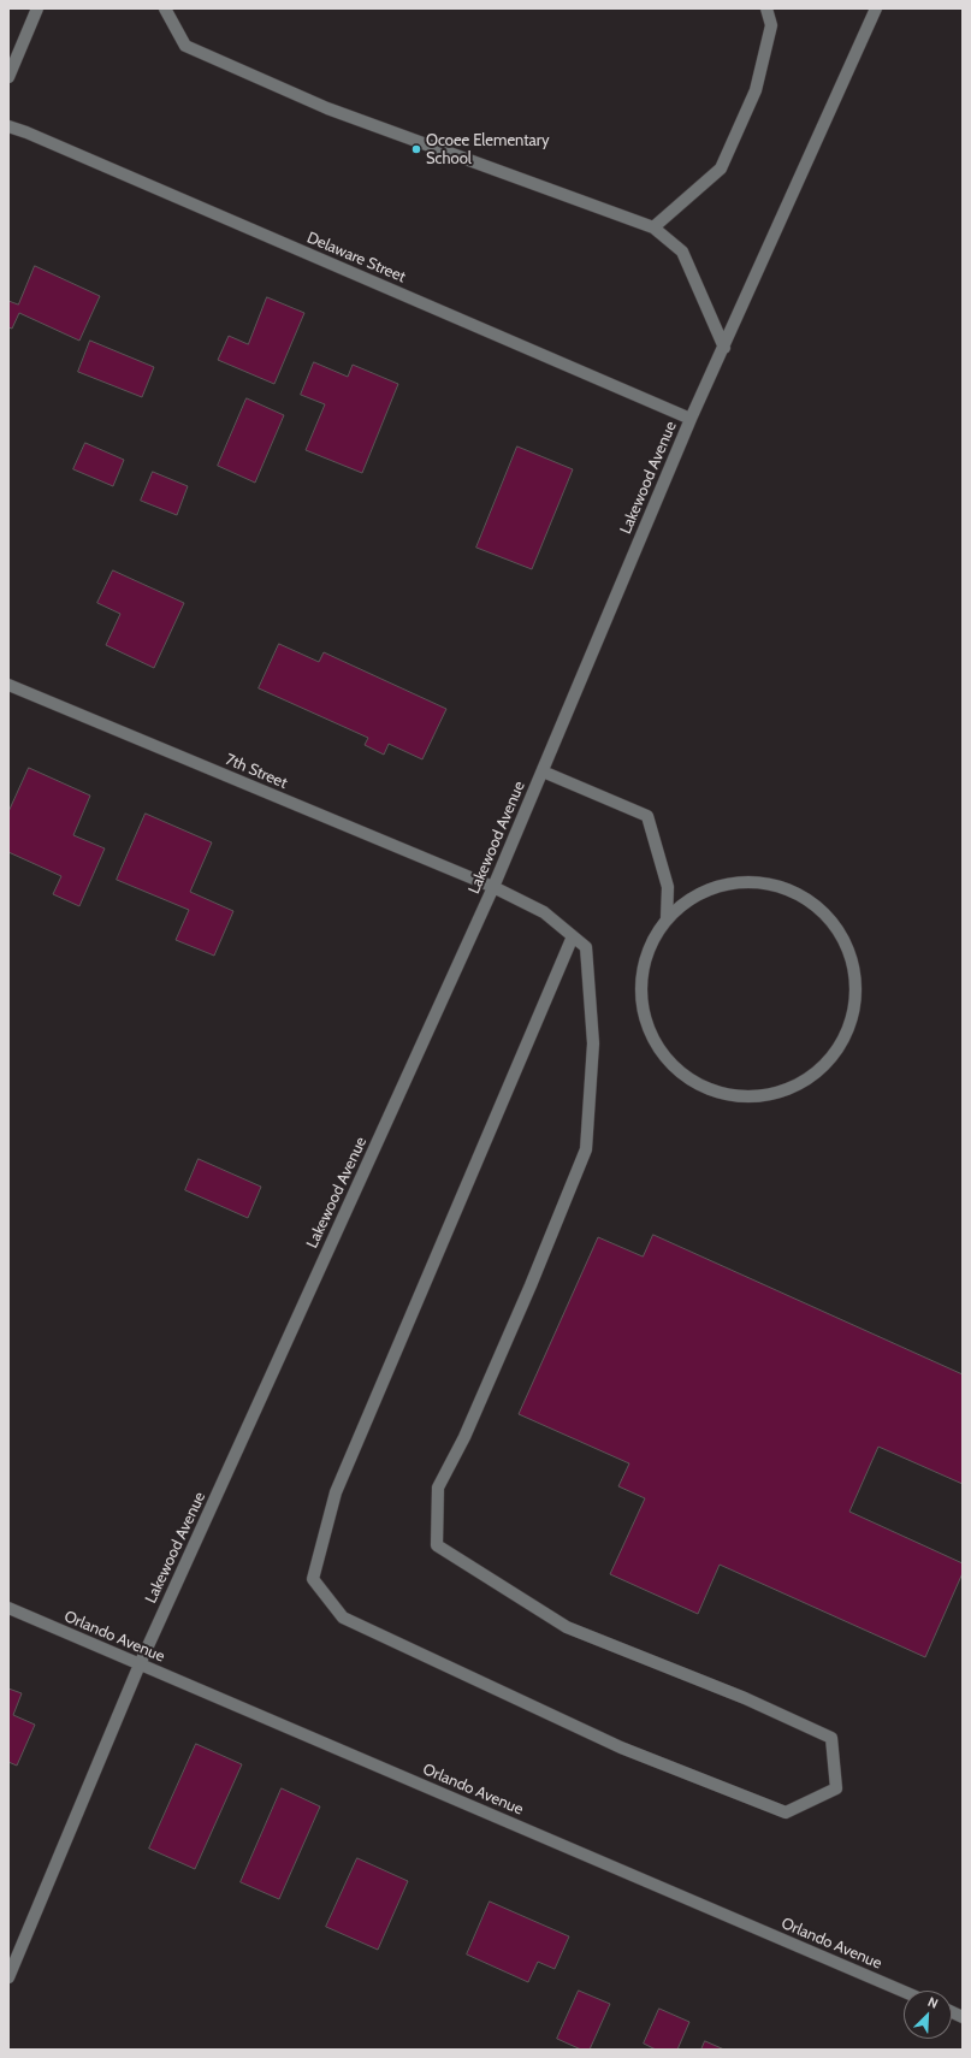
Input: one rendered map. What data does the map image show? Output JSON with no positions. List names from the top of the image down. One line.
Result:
{"streets":{"street":["Delaware Street","Lakewood Avenue","7th Street","Orlando Avenue"]},"crossings":[["Delaware Street","Lakewood Avenue"],["Lakewood Avenue","7th Street"],["Lakewood Avenue","Orlando Avenue"]],"places":["Ocoee Elementary School"],"north":"top right"}
